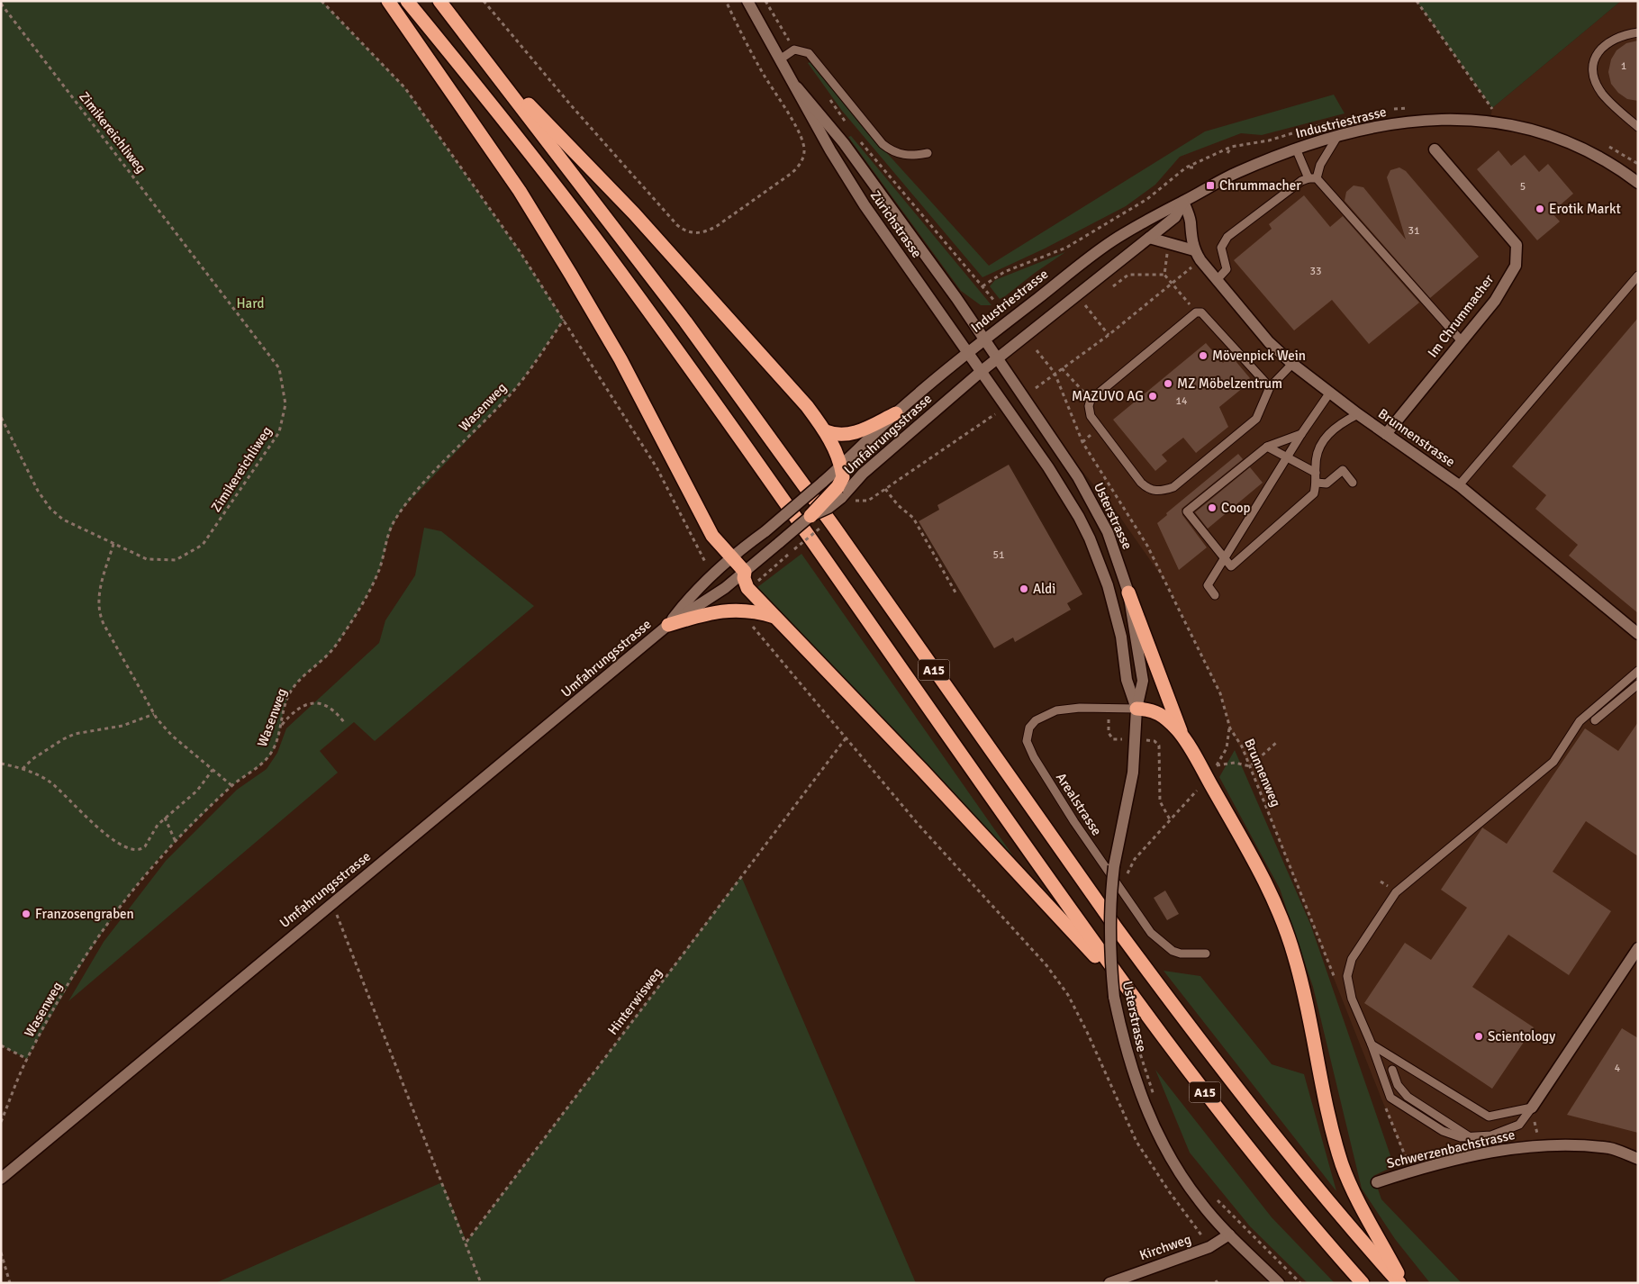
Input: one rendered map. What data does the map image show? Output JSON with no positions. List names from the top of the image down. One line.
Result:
{"streets":{"highway":["A15"],"main road":["Industriestrasse","Zürichstrasse","Im Chrummacher","Umfahrungsstrasse","Brunnenstrasse","Usterstrasse","Schwerzenbachstrasse","Kirchweg"],"lane":["Arealstrasse"],"path":["Zimikereichliweg","Wasenweg","Brunnenweg","Hinterwisweg"]},"crossings":[["Industriestrasse","Zürichstrasse"],["Industriestrasse","Umfahrungsstrasse"],["Industriestrasse","Brunnenstrasse"],["Industriestrasse","Usterstrasse"],["Zürichstrasse","Umfahrungsstrasse"],["Zürichstrasse","Usterstrasse"],["Im Chrummacher","Brunnenstrasse"],["Umfahrungsstrasse","Usterstrasse"],["Usterstrasse","A15"],["Usterstrasse","Arealstrasse"],["Usterstrasse","Kirchweg"]],"parks":["Hard"],"places":{"transit":["Chrummacher"],"other":["Erotik Markt","Mövenpick Wein","MZ Möbelzentrum","MAZUVO AG","Coop","Aldi","Franzosengraben","Scientology"]},"house_numbers":["1","5","31","33","14","51","4"]}
